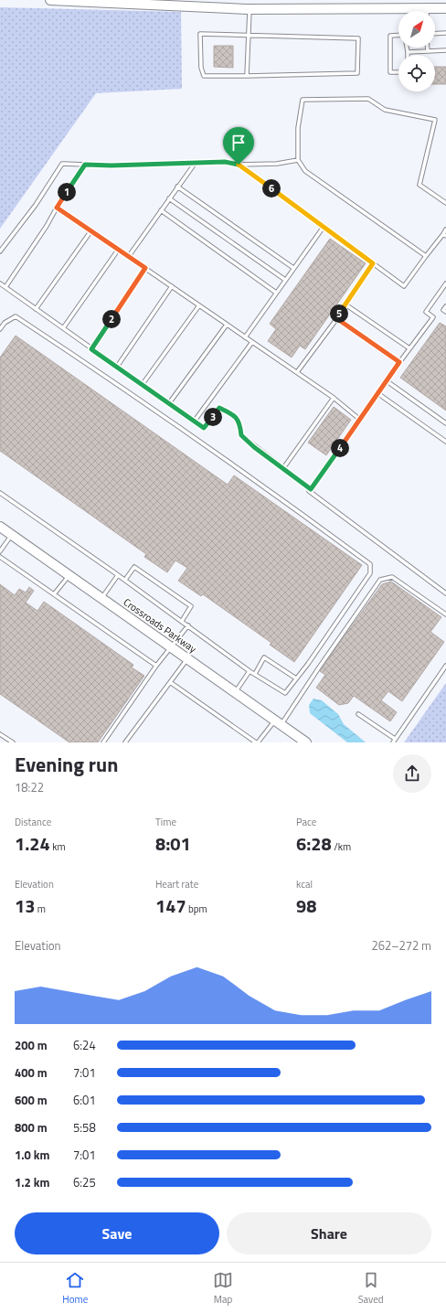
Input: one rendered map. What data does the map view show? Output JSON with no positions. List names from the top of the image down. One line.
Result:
{"streets":{"street":["Crossroads Parkway"]},"north":"top right","page":{"pins":["6","1","5","2","3","4"],"heading":["Evening run","18:22"],"stats":[["Distance","1.24 km"],["Time","8:01"],["Pace","6:28 /km"],["Elevation","13 m"],["Heart rate","147 bpm"],["kcal","98"]],"chart":["Elevation","262–272 m"],"list":[{"name":"200 m","note":"6:24"},{"name":"400 m","note":"7:01"},{"name":"600 m","note":"6:01"},{"name":"800 m","note":"5:58"},{"name":"1.0 km","note":"7:01"},{"name":"1.2 km","note":"6:25"}],"buttons":["Save","Share"],"tabs":["Home","Map","Saved"]}}
